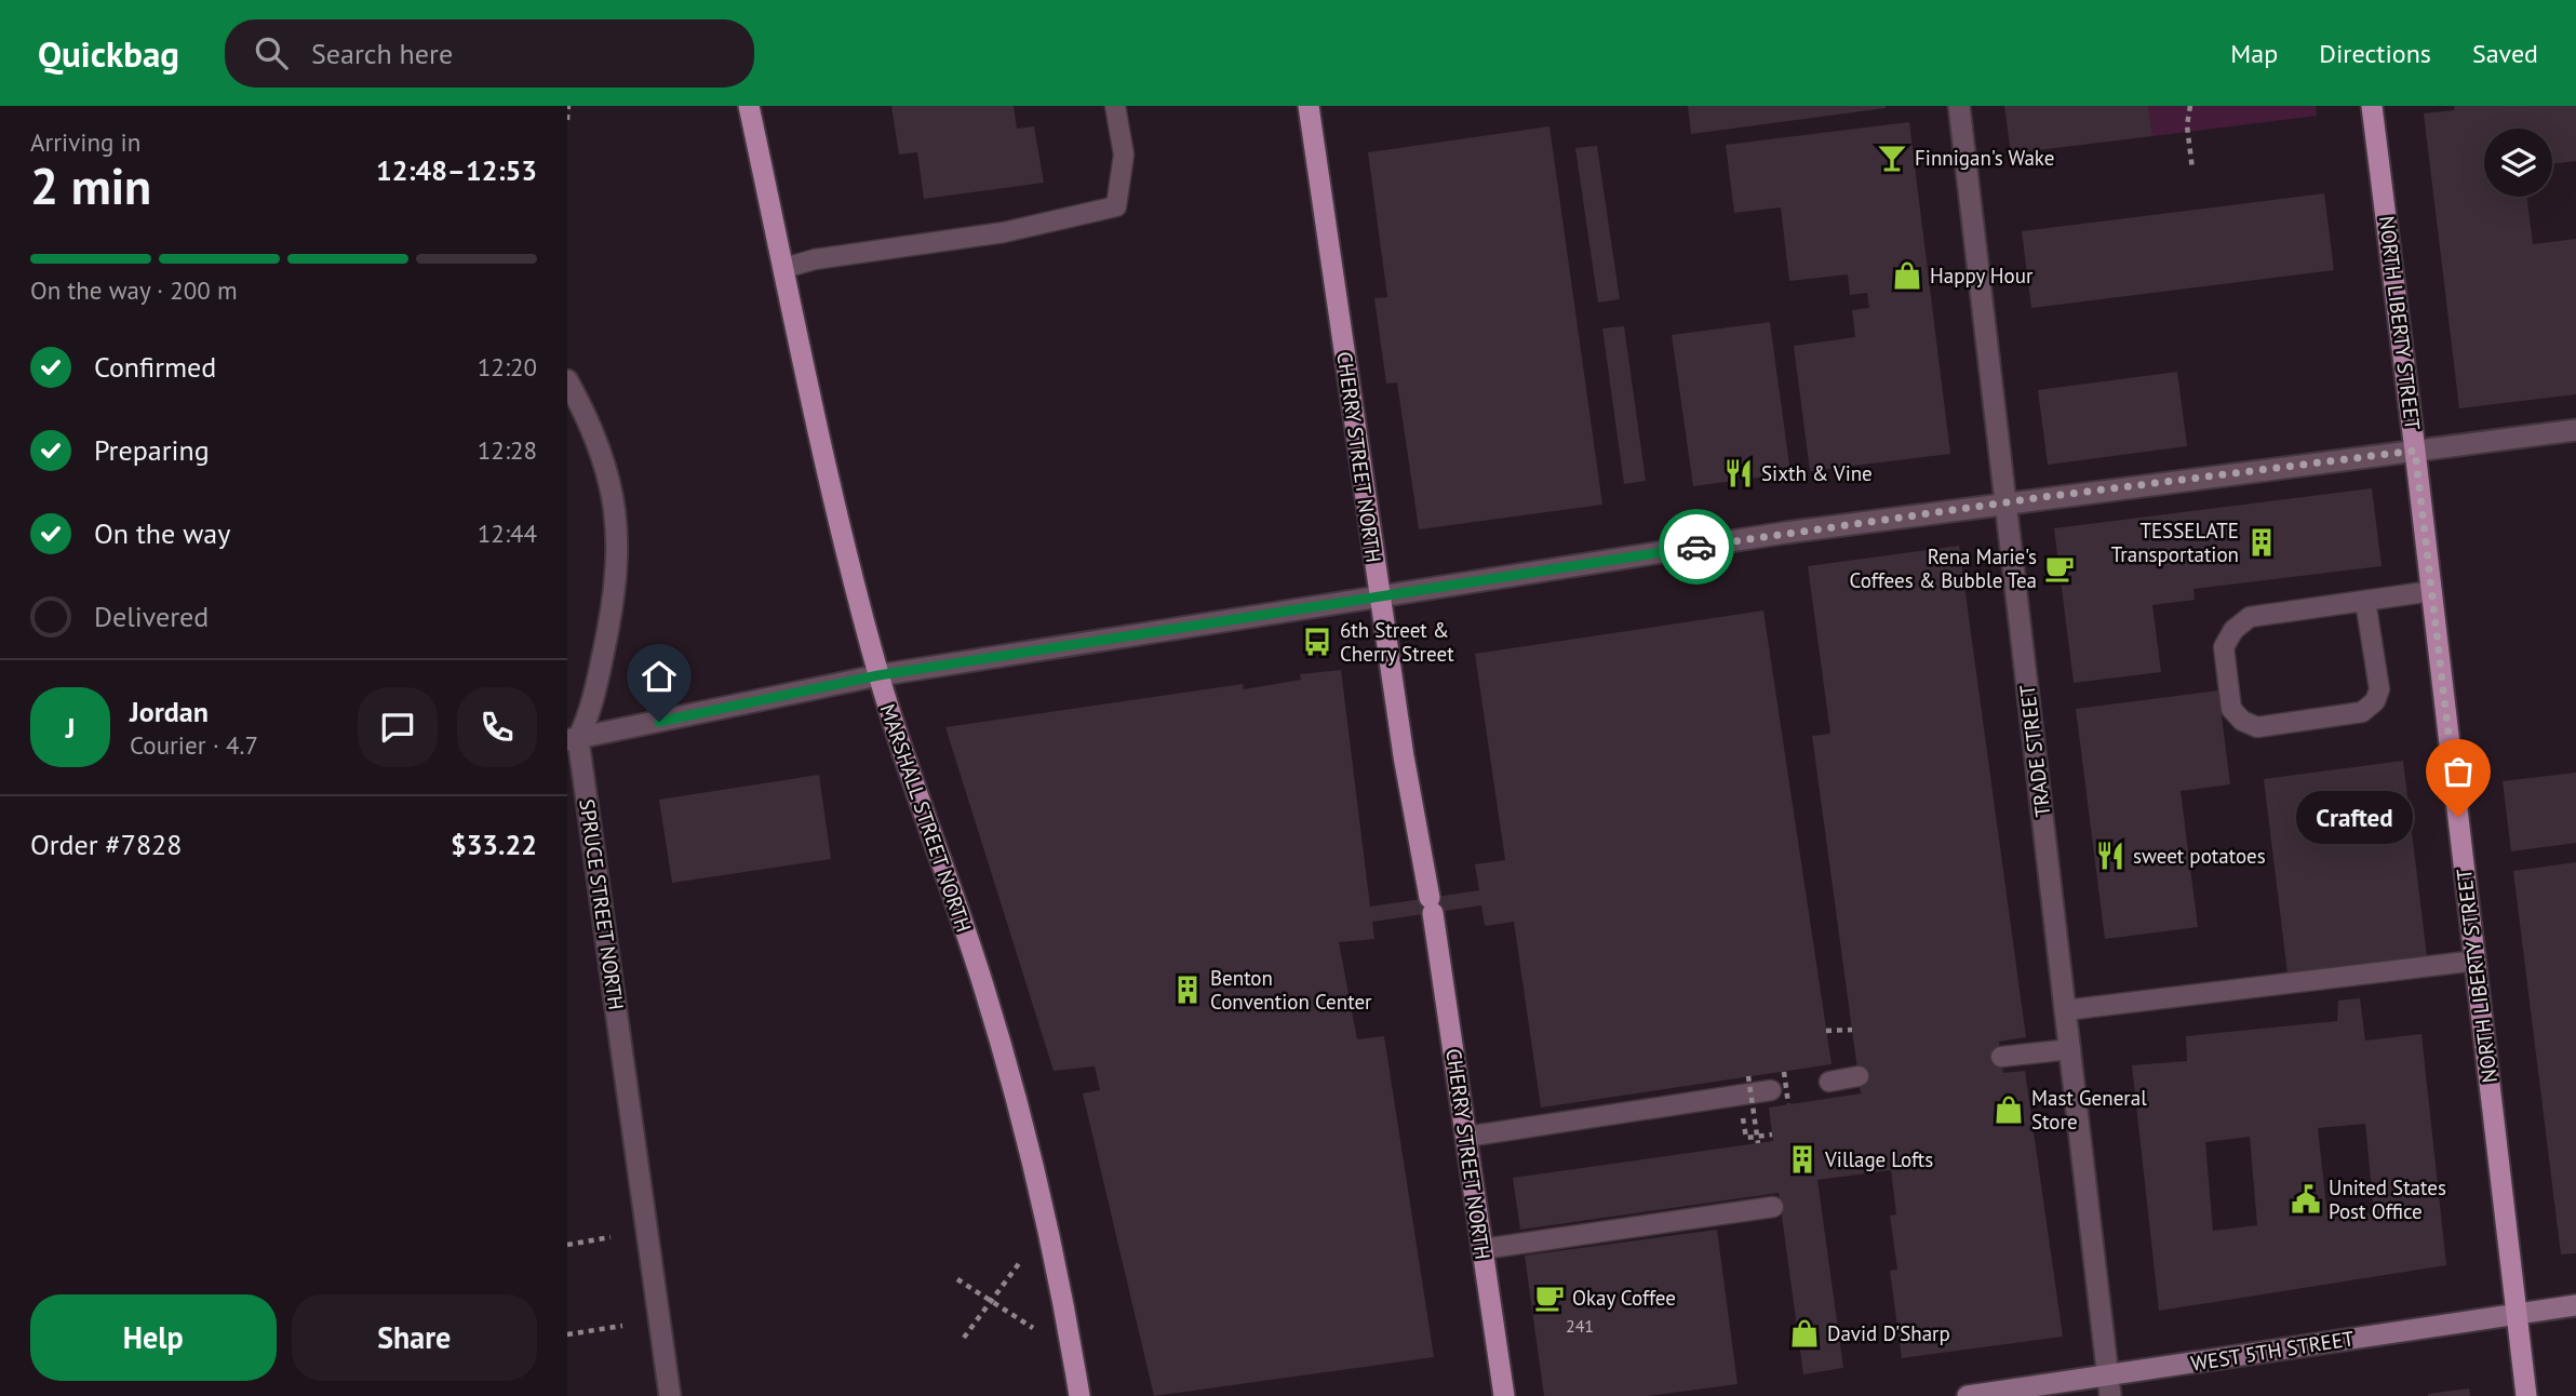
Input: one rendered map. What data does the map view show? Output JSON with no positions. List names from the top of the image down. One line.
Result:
{"streets":{"main road":["NORTH LIBERTY STREET","CHERRY STREET NORTH","MARSHALL STREET NORTH","WEST 5TH STREET"],"street":["TRADE STREET","SPRUCE STREET NORTH"]},"crossings":[["NORTH LIBERTY STREET","WEST 5TH STREET"],["TRADE STREET","WEST 5TH STREET"]],"places":{"bar":["Finnigan's Wake"],"shop":["Happy Hour","Mast General Store","David D'Sharp"],"restaurant":["Sixth & Vine","sweet potatoes"],"building":["TESSELATE Transportation","Benton Convention Center","Village Lofts"],"cafe":["Rena Marie's Coffees & Bubble Tea","Okay Coffee"],"bus stop":["6th Street & Cherry Street"],"other":["Crafted"],"public building":["United States Post Office"]},"house_numbers":["241"],"page":{"header":"Quickbag","search":"Search here","nav":["Map","Directions","Saved"],"heading":["2 min","Arriving in","12:48–12:53"],"panel":["Jordan","Courier · 4.7","Order #7828","$33.22"],"bar":"On the way · 200 m","list":[["Confirmed","12:20"],["Preparing","12:28"],["On the way","12:44"],"Delivered"],"round":"J","bubble":"Crafted","buttons":["Help","Share"]}}
